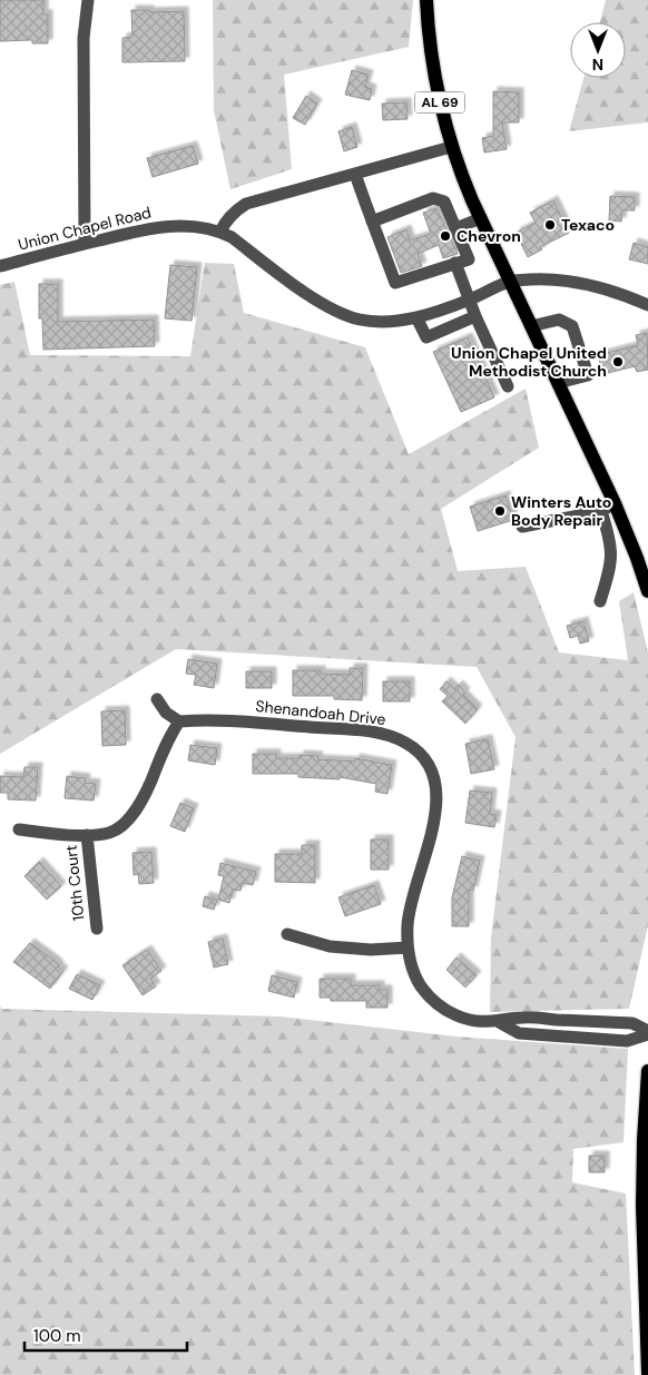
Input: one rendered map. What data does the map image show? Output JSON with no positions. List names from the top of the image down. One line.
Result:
{"streets":{"main road":["AL 69"],"street":["Union Chapel Road","Shenandoah Drive","10th Court"]},"crossings":[["AL 69","Union Chapel Road"]],"places":["Texaco","Chevron","Union Chapel United Methodist Church","Winters Auto Body Repair"],"scale_bar":"100 m","north":"bottom"}
